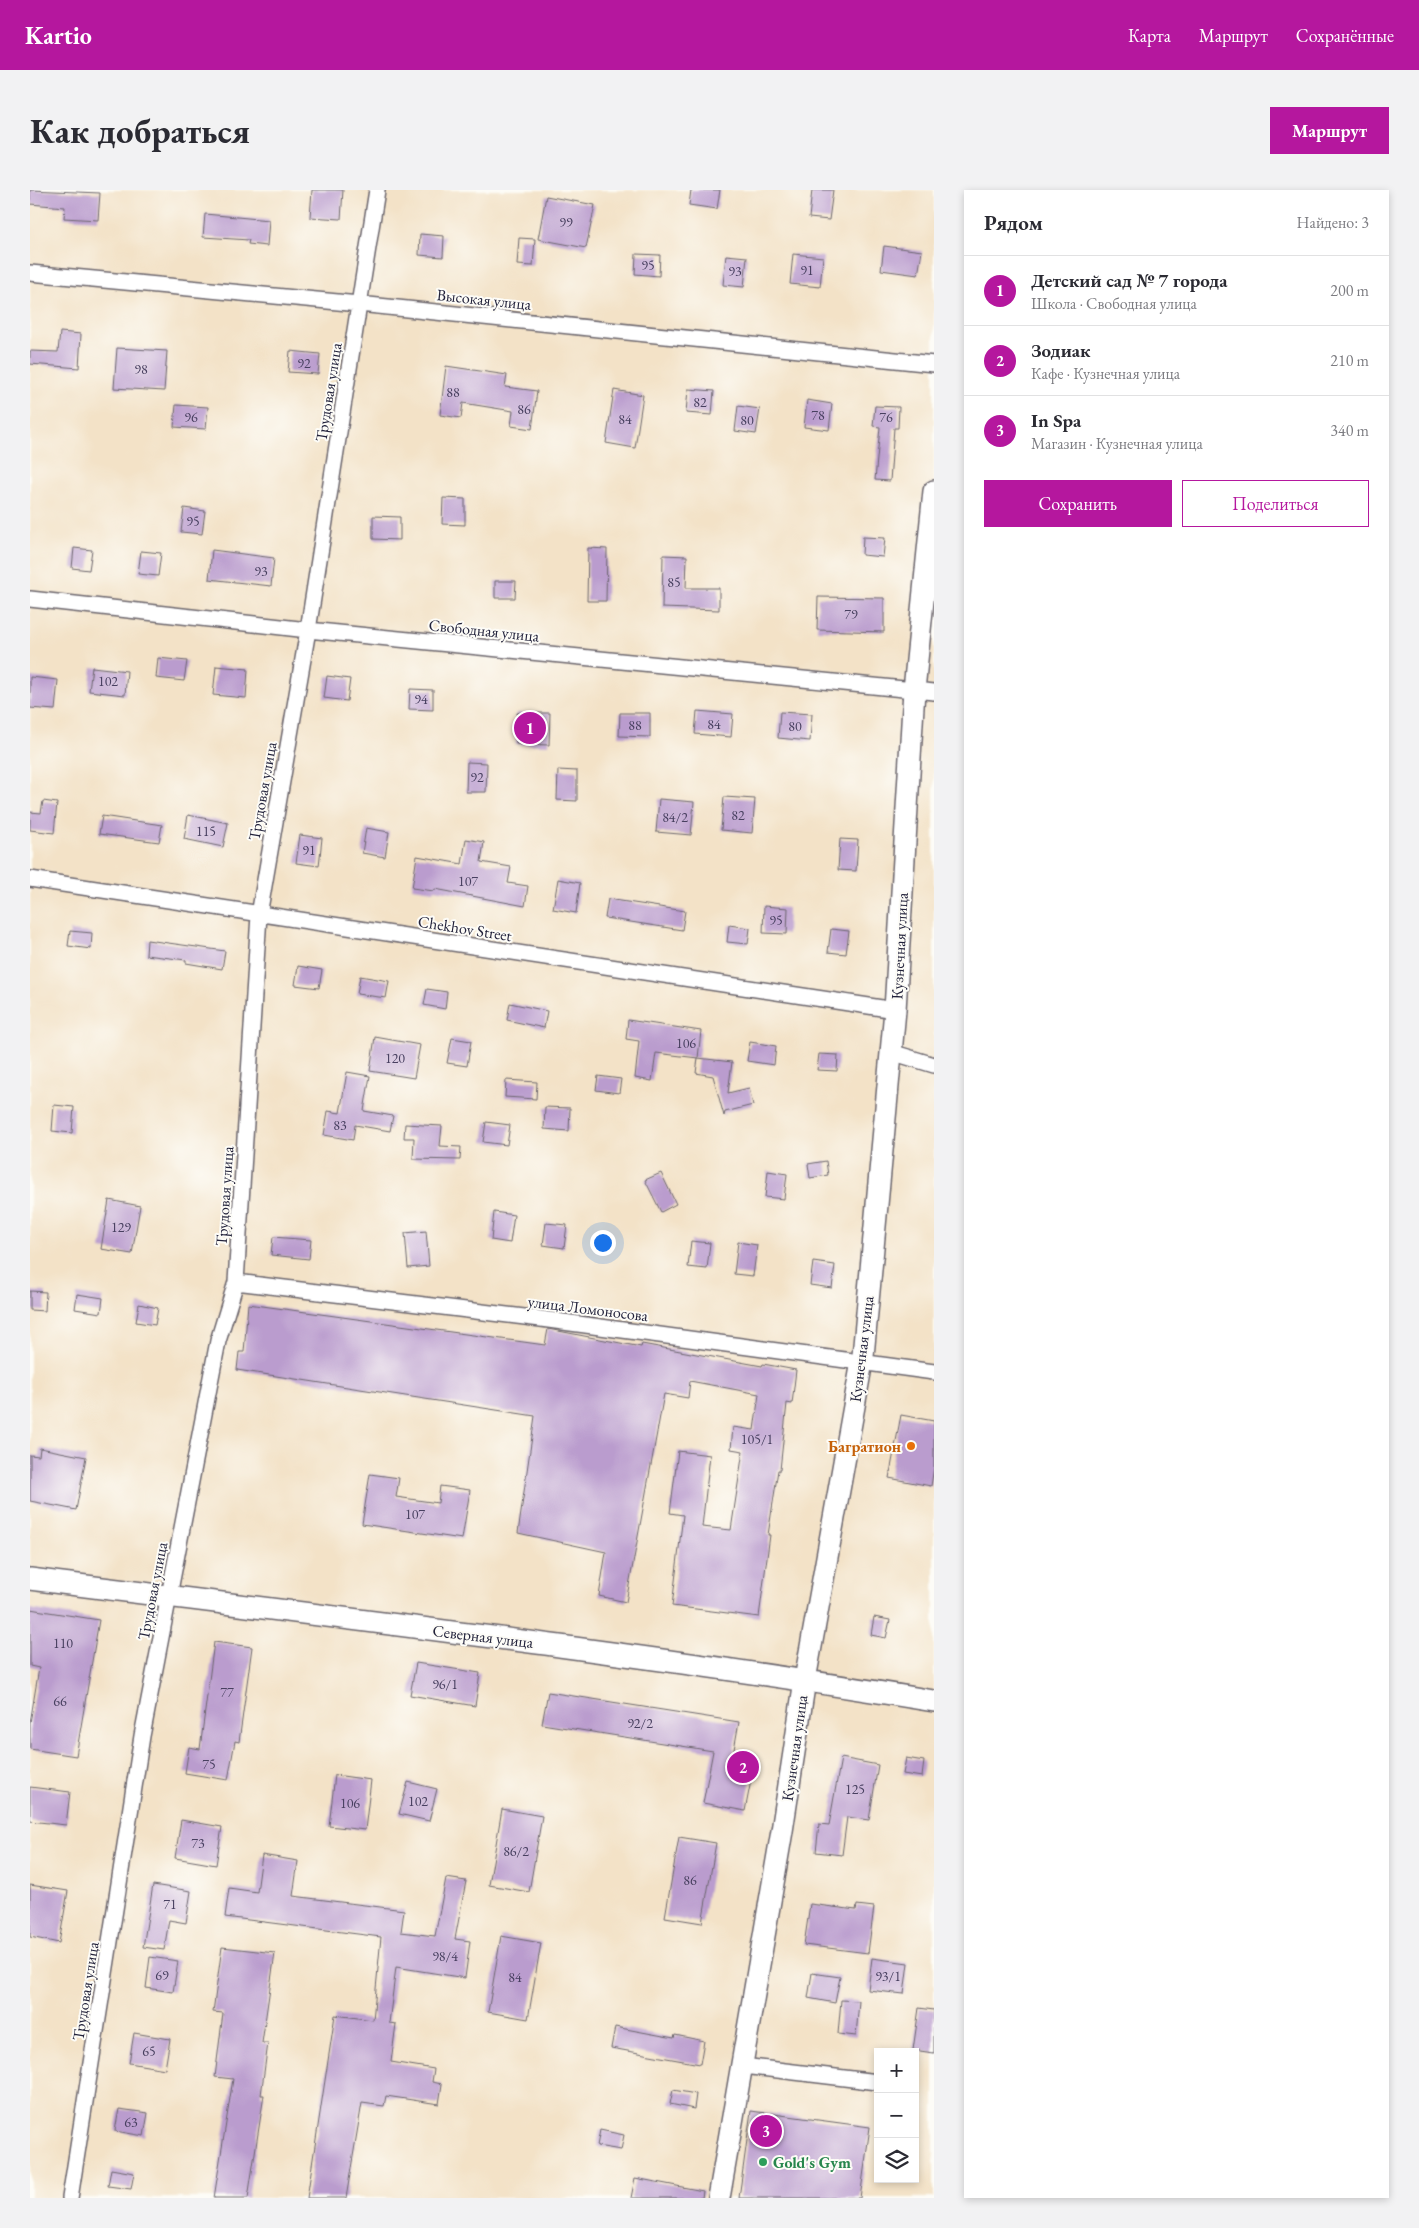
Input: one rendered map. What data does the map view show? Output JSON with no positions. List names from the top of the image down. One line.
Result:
{"streets":{"street":["Высокая улица","Трудовая улица","Свободная улица","Chekhov Street","Кузнечная улица","улица Ломоносова","Северная улица"]},"crossings":[["Высокая улица","Трудовая улица"],["Трудовая улица","Свободная улица"],["Трудовая улица","Chekhov Street"],["Трудовая улица","улица Ломоносова"],["Трудовая улица","Северная улица"],["Свободная улица","Кузнечная улица"],["Chekhov Street","Кузнечная улица"],["Кузнечная улица","улица Ломоносова"],["Кузнечная улица","Северная улица"]],"places":["Багратион","Gold's Gym"],"house_numbers":["99","95","91","93","92","98","88","82","86","78","96","76","84","80","95","93","85","79","102","94","84","88","80","92","82","84/2","115","91","107","95","106","120","83","129","105/1","107","110","96/1","77","66","92/2","75","125","102","106","73","86/2","86","71","98/4","69","93/1","84","65","63"],"page":{"header":"Kartio","nav":["Карта","Маршрут","Сохранённые"],"buttons":["Маршрут",["Сохранить","Поделиться"]],"title":"Как добраться","heading":["Рядом","Найдено: 3"],"list":[{"mark":"1","name":"Детский сад № 7 города","note":"Школа · Свободная улица","value":"200 m"},{"mark":"2","name":"Зодиак","note":"Кафе · Кузнечная улица","value":"210 m"},{"mark":"3","name":"In Spa","note":"Магазин · Кузнечная улица","value":"340 m"}],"pins":["1","2","3"],"map_buttons":["+","−"]}}
